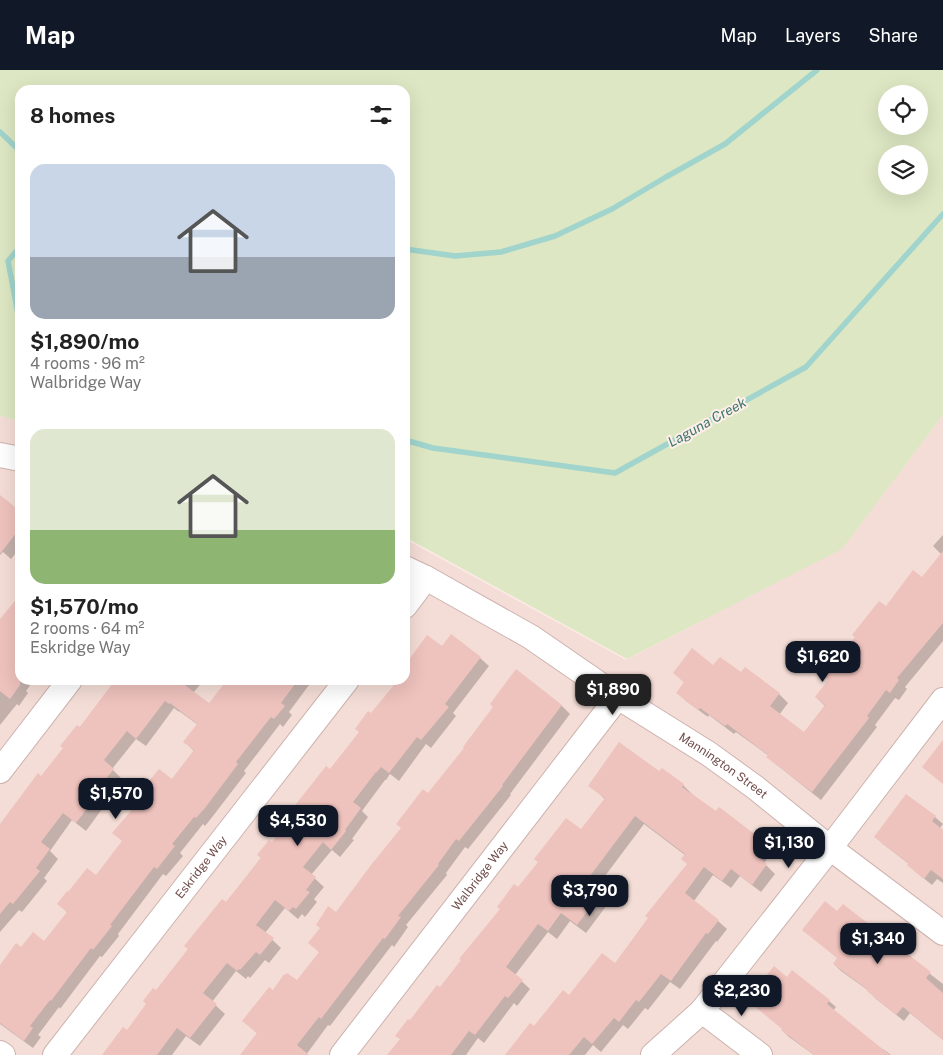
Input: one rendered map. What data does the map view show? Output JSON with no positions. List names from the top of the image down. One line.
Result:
{"streets":{"street":["Mannington Street","Eskridge Way","Walbridge Way"]},"crossings":[["Mannington Street","Walbridge Way"]],"water":["Laguna Creek"],"page":{"header":"Map","nav":["Map","Layers","Share"],"heading":"8 homes","list":[{"name":"$1,890/mo","note":"4 rooms · 96 m² · Walbridge Way"},{"name":"$1,570/mo","note":"2 rooms · 64 m² · Eskridge Way"}],"price":["$1,620","$1,890","$1,570","$4,530","$1,130","$3,790","$1,340","$2,230"]}}
